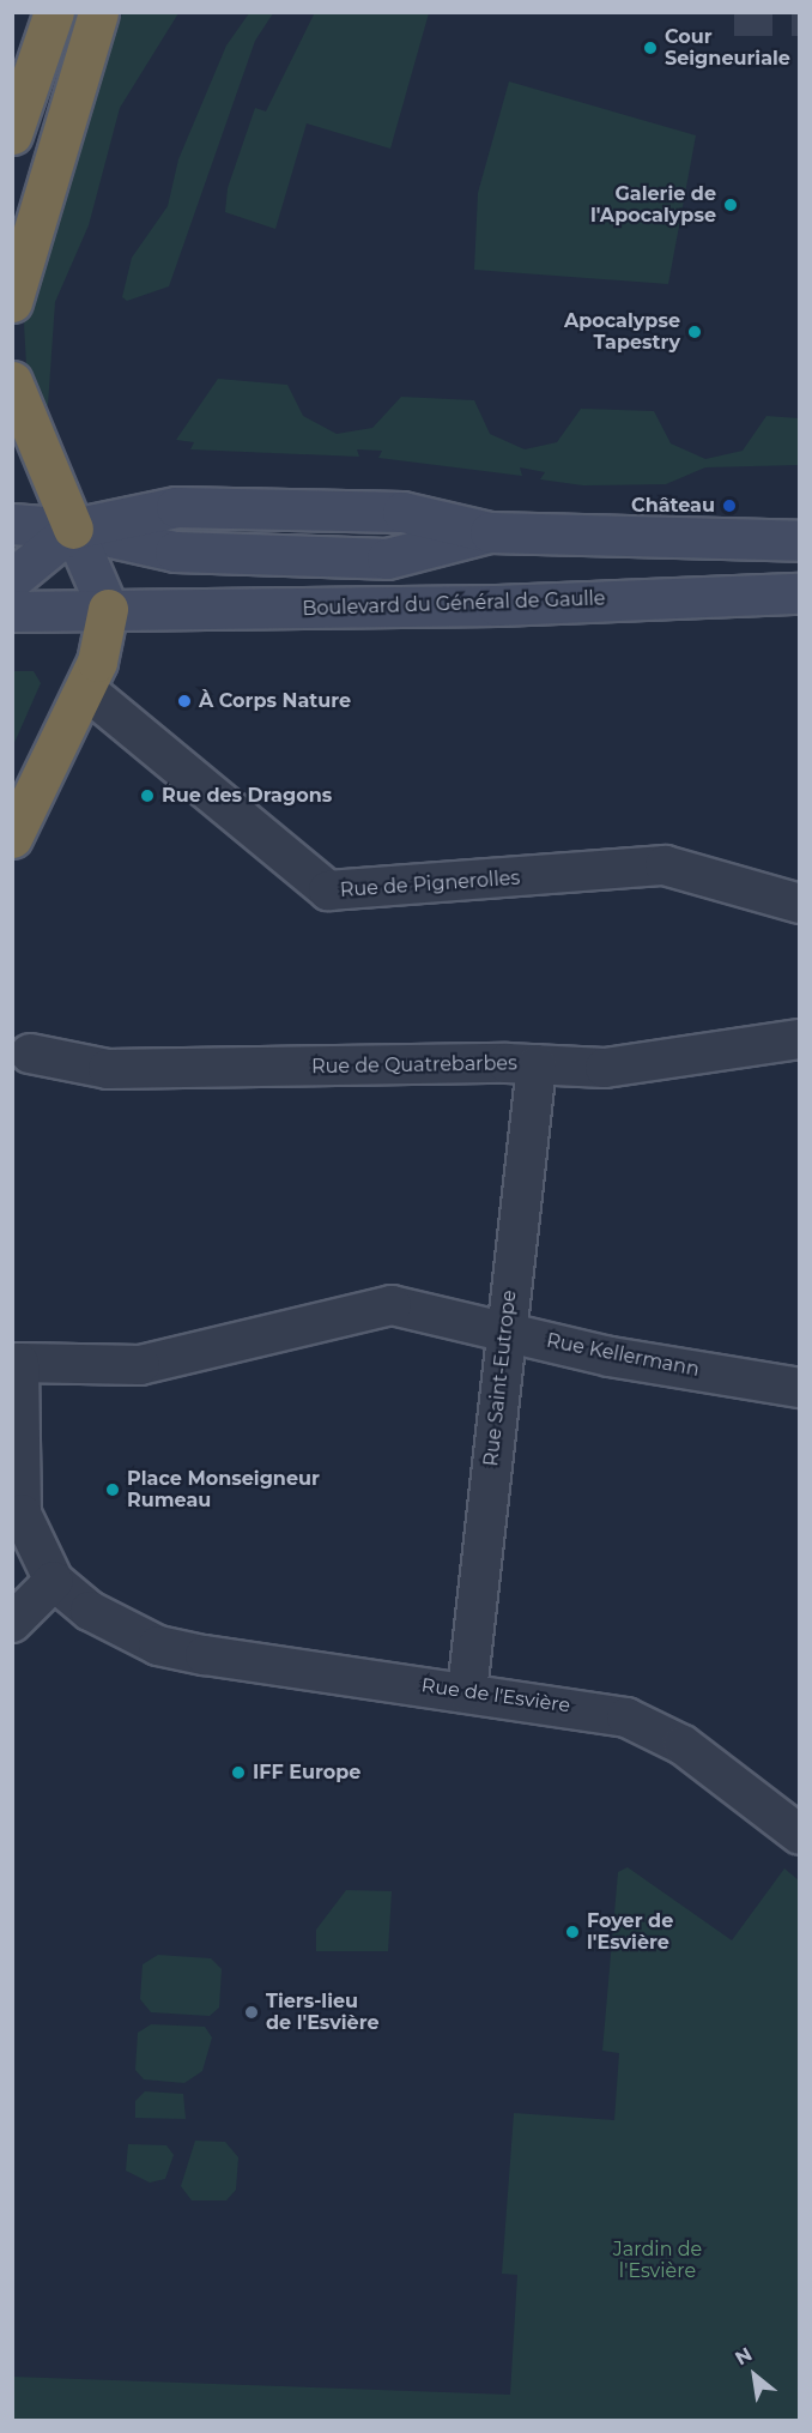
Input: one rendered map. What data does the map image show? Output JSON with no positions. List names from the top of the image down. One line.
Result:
{"streets":{"main road":["Boulevard du Général de Gaulle"],"street":["Rue de Pignerolles","Rue de Quatrebarbes","Rue Kellermann","Rue Saint-Eutrope","Rue de l'Esvière"]},"crossings":[["Rue de Quatrebarbes","Rue Saint-Eutrope"],["Rue Kellermann","Rue Saint-Eutrope"],["Rue Kellermann","Rue de l'Esvière"],["Rue Saint-Eutrope","Rue de l'Esvière"]],"parks":["Jardin de l'Esvière"],"places":["Cour Seigneuriale","Galerie de l'Apocalypse","Apocalypse Tapestry","Château","À Corps Nature","Rue des Dragons","Place Monseigneur Rumeau","IFF Europe","Foyer de l'Esvière","Tiers-lieu de l'Esvière"],"north":"top left"}
